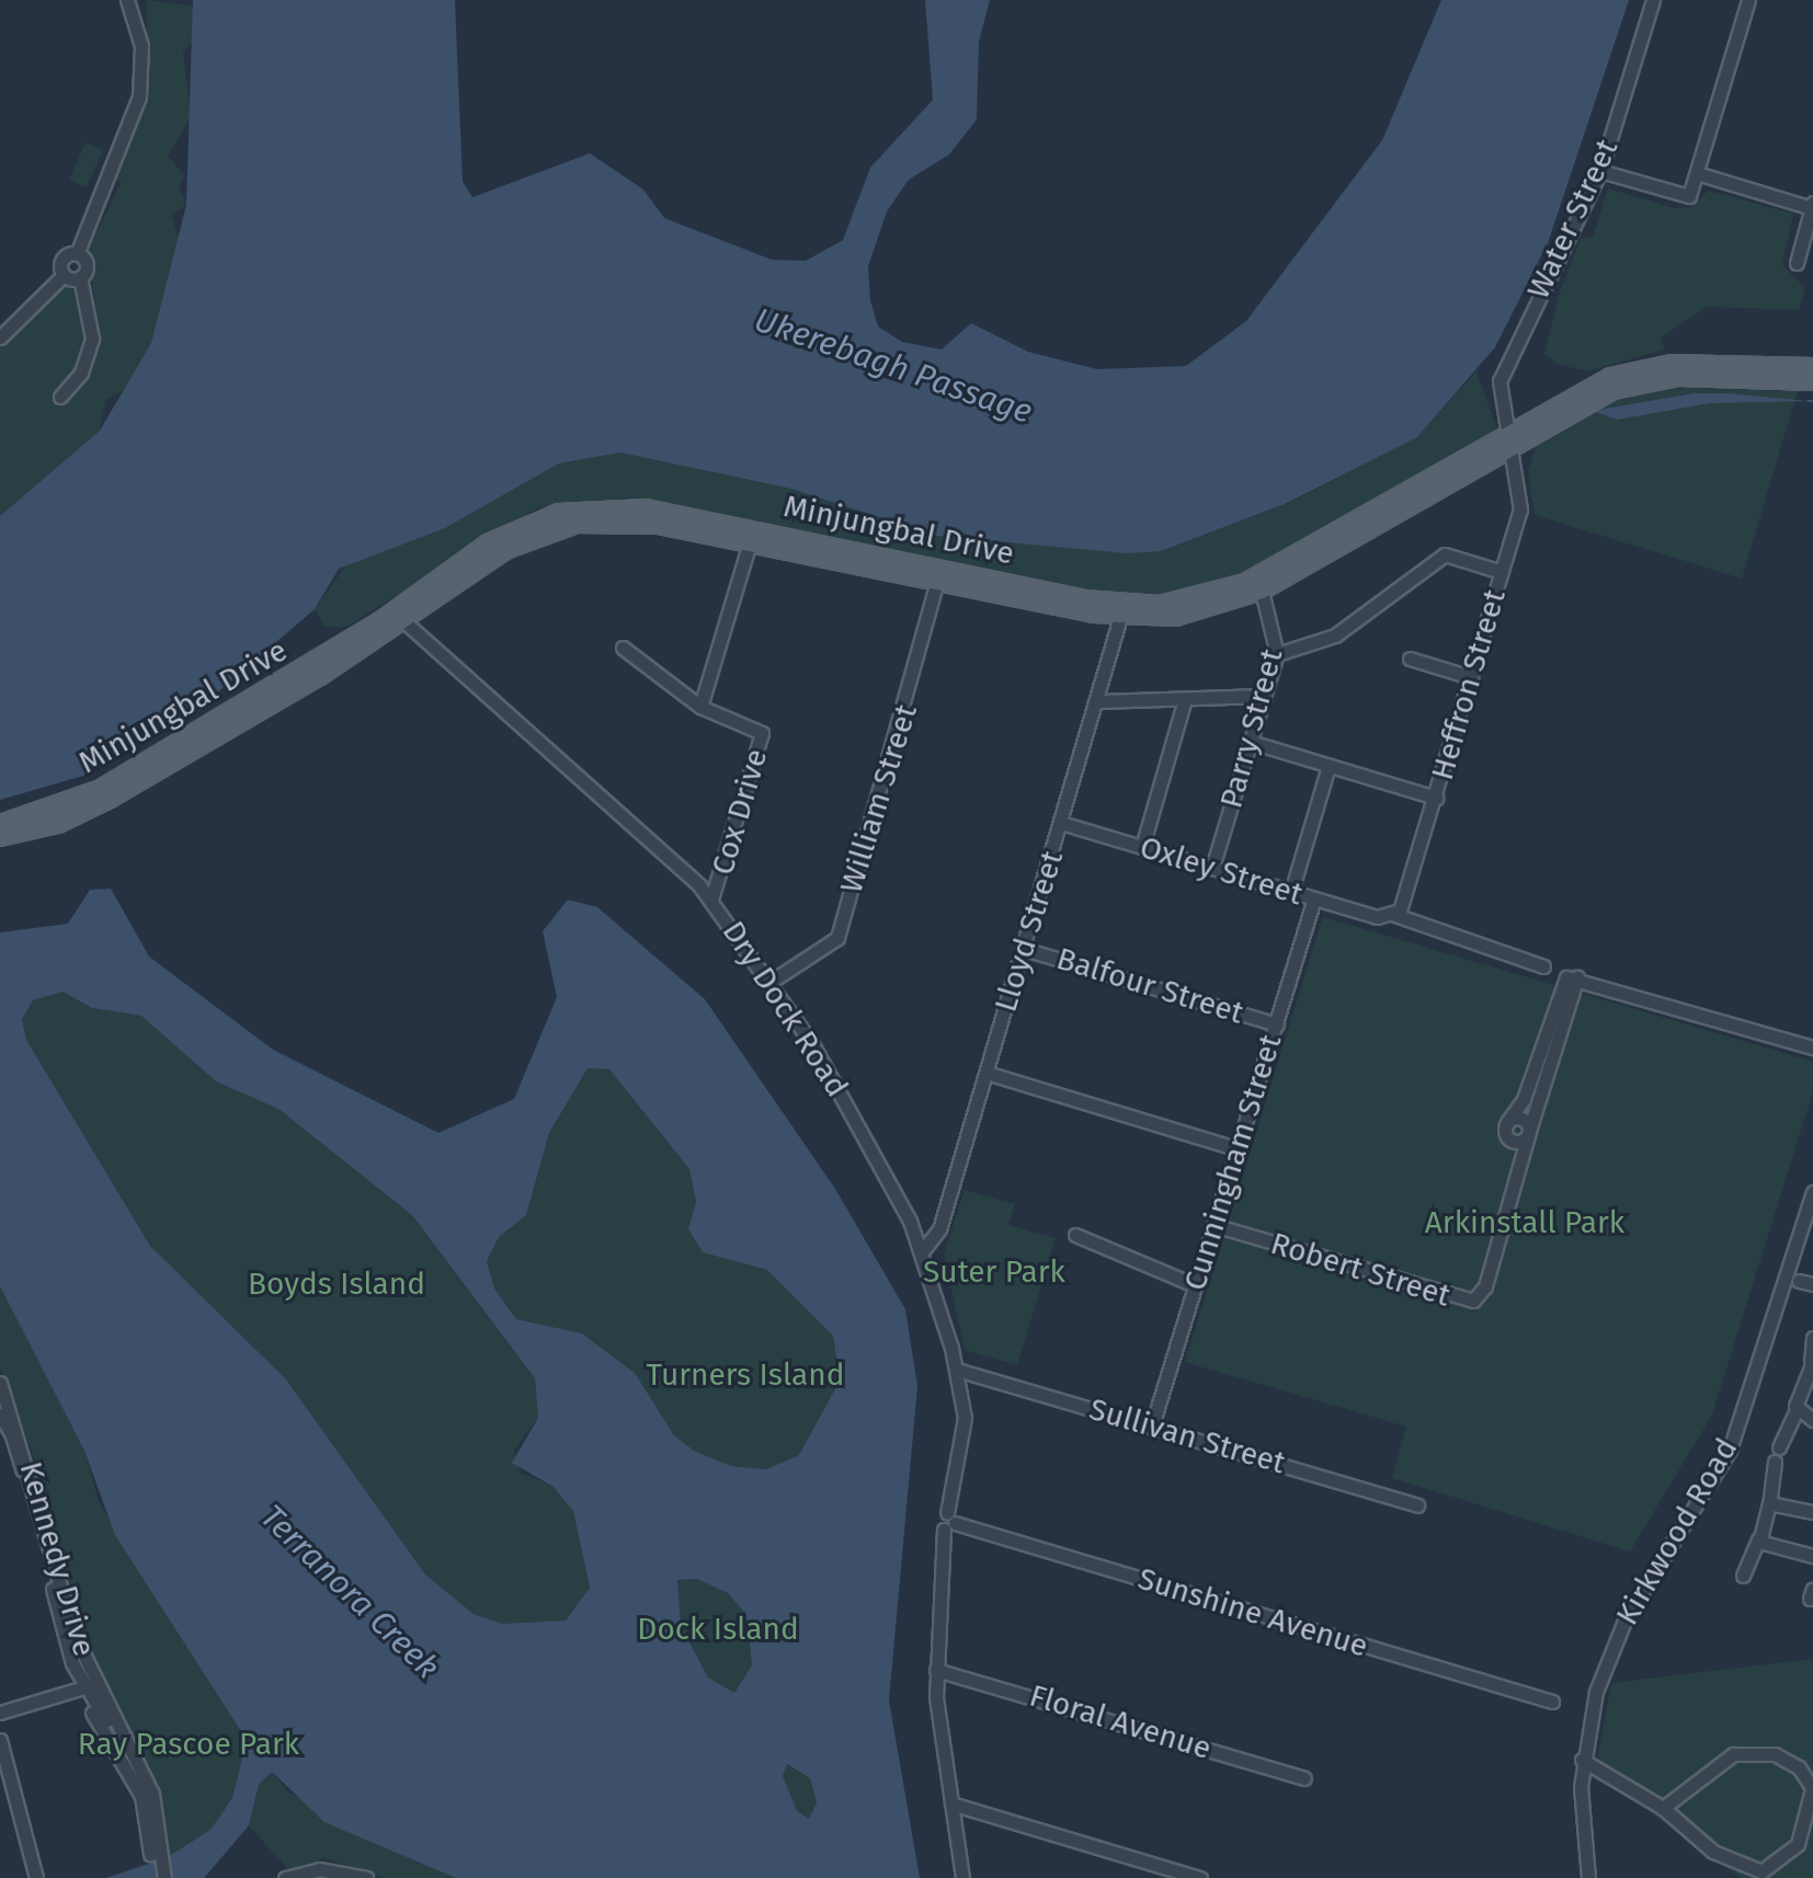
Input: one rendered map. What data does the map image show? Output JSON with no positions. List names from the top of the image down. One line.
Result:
{"streets":{"main road":["Minjungbal Drive"],"street":["Water Street","Heffron Street","Parry Street","William Street","Cox Drive","Oxley Street","Lloyd Street","Balfour Street","Dry Dock Road","Cunningham Street","Robert Street","Sullivan Street","Kirkwood Road","Kennedy Drive","Sunshine Avenue","Floral Avenue"]},"crossings":[["Water Street","Minjungbal Drive"],["Water Street","Heffron Street"],["Minjungbal Drive","Heffron Street"],["Minjungbal Drive","Parry Street"],["Minjungbal Drive","William Street"],["Minjungbal Drive","Lloyd Street"],["Minjungbal Drive","Dry Dock Road"],["Heffron Street","Oxley Street"],["Parry Street","Oxley Street"],["William Street","Dry Dock Road"],["Cox Drive","Dry Dock Road"],["Oxley Street","Lloyd Street"],["Oxley Street","Cunningham Street"],["Lloyd Street","Balfour Street"],["Lloyd Street","Dry Dock Road"],["Balfour Street","Cunningham Street"],["Dry Dock Road","Sullivan Street"],["Dry Dock Road","Sunshine Avenue"],["Dry Dock Road","Floral Avenue"],["Cunningham Street","Robert Street"],["Cunningham Street","Sullivan Street"]],"water":["Ukerebagh Passage","Terranora Creek"],"parks":["Arkinstall Park","Suter Park","Boyds Island","Turners Island","Dock Island","Ray Pascoe Park"]}
